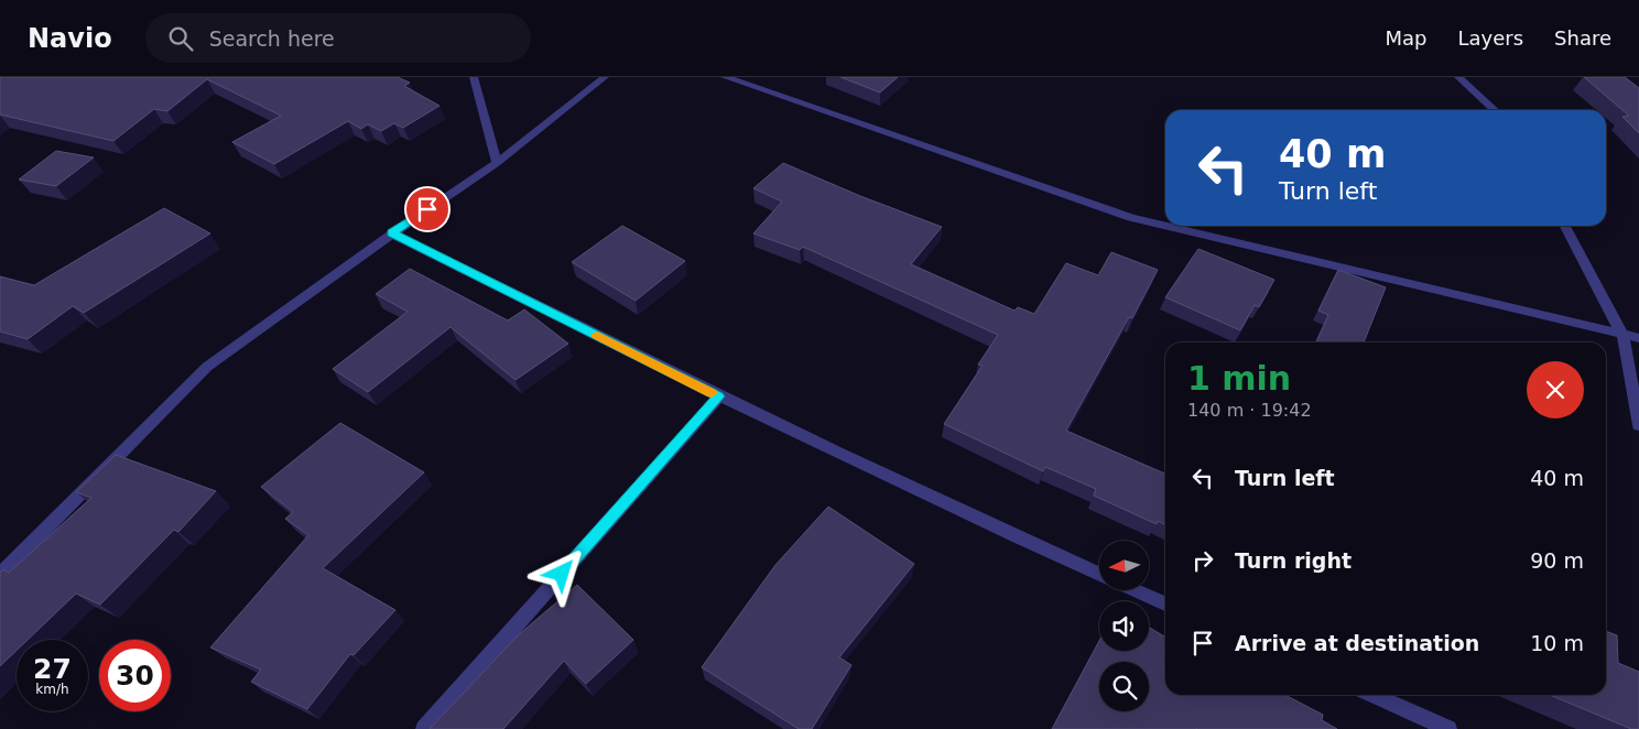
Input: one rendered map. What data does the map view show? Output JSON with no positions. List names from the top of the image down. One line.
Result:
{"north":"left","page":{"header":"Navio","search":"Search here","nav":["Map","Layers","Share"],"turn":["40 m","Turn left"],"heading":["1 min","140 m · 19:42"],"list":[{"name":"Turn left","value":"40 m"},{"name":"Turn right","value":"90 m"},{"name":"Arrive at destination","value":"10 m"}],"speed":"27 km/h","limit":"30"}}
